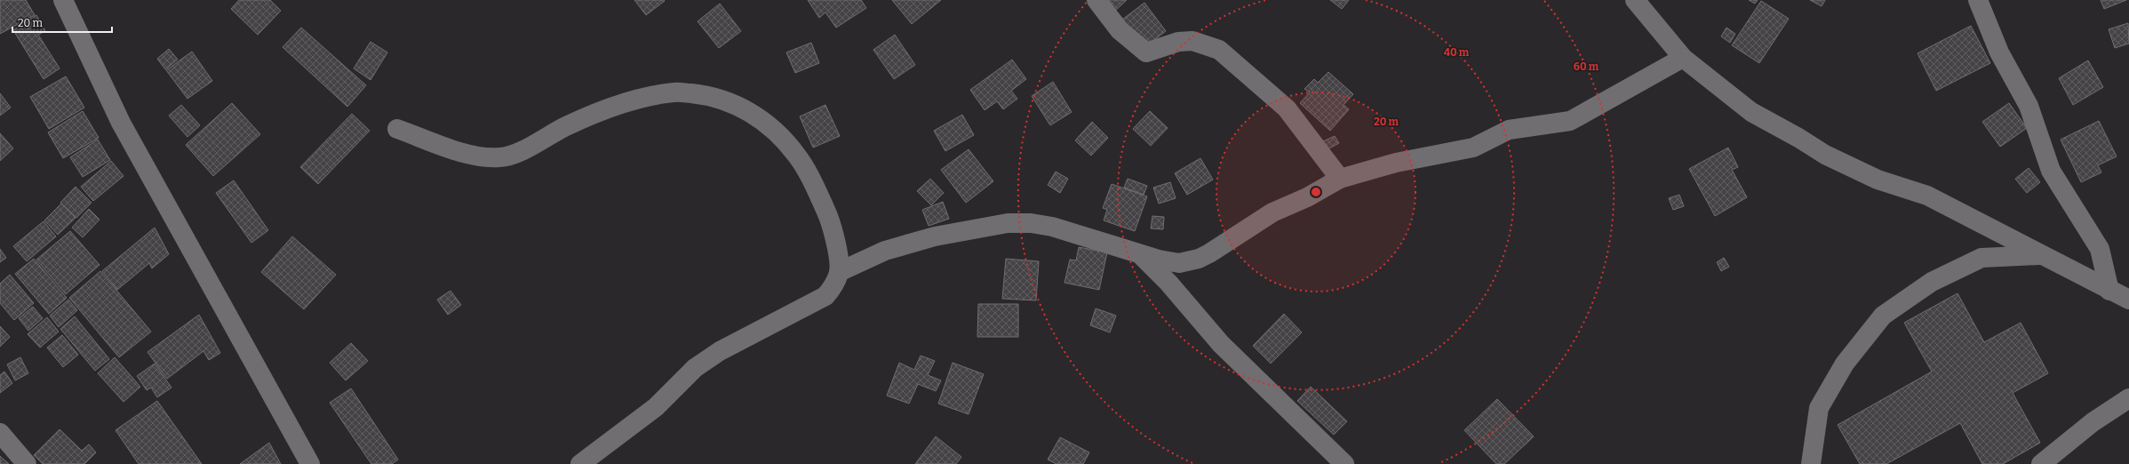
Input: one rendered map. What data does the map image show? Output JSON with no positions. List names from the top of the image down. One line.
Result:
{"scale_bar":"20 m","rings":["40 m","60 m","20 m"]}
